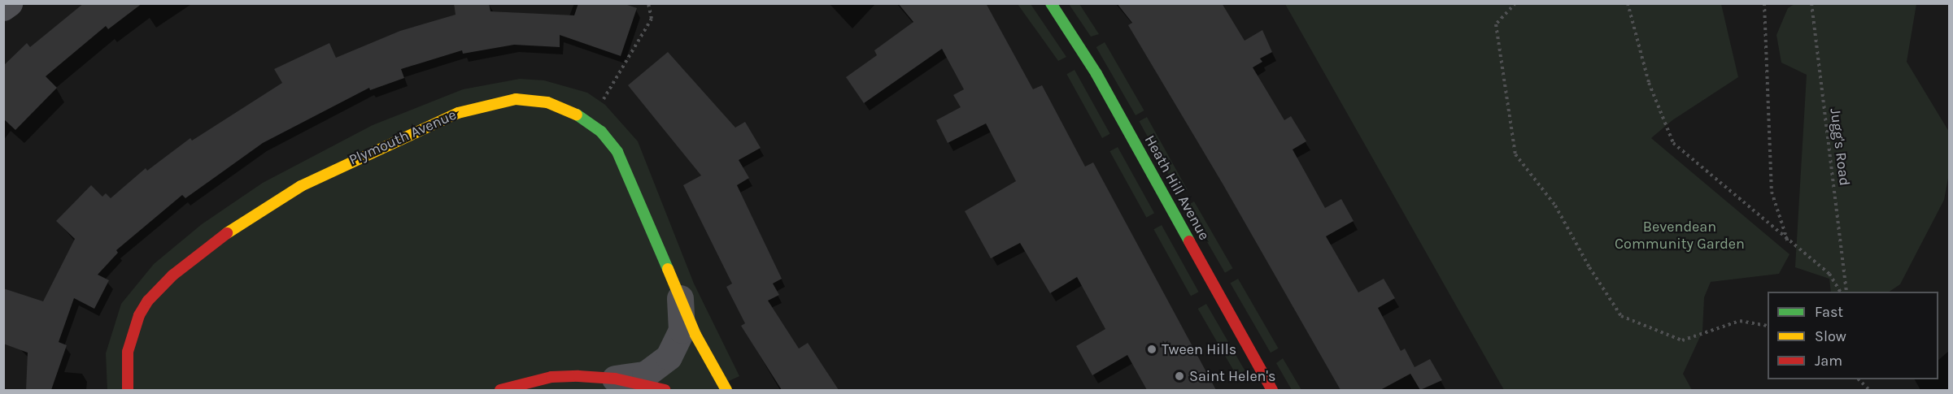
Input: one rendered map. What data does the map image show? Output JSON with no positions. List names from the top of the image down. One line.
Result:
{"streets":{"street":["Plymouth Avenue","Heath Hill Avenue"],"path":["Jugg's Road"]},"parks":["Bevendean Community Garden"],"places":["Tween Hills","Saint Helen's"],"legend":["Fast","Slow","Jam"]}
